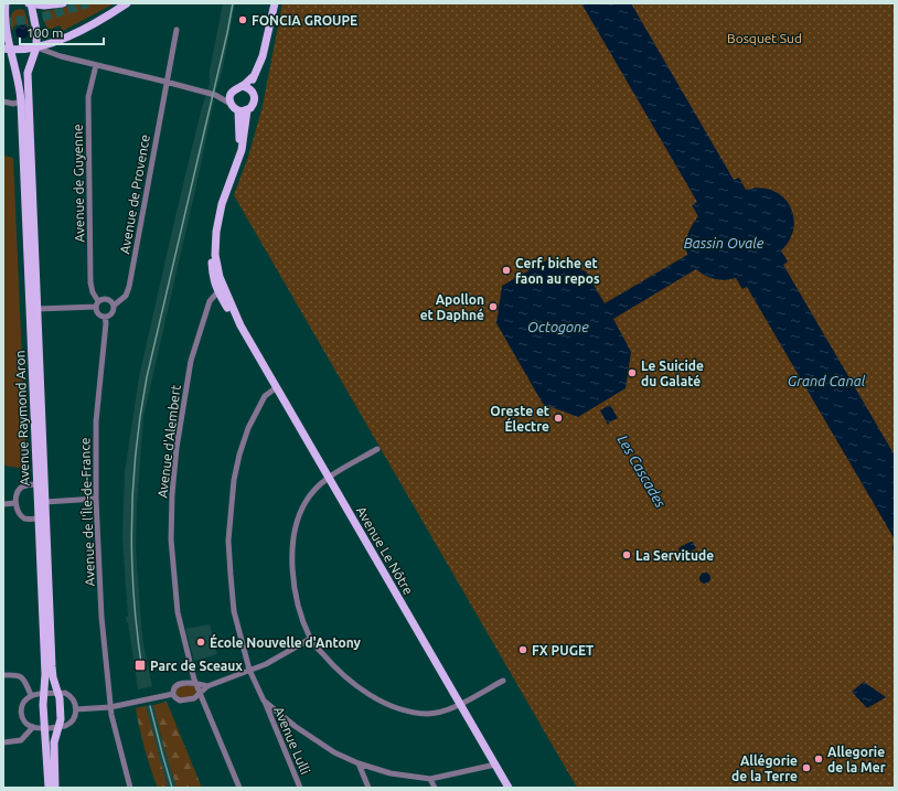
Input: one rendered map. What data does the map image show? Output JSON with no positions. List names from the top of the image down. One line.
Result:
{"streets":{"main road":["Avenue Raymond Aron","Avenue Le Nôtre"],"street":["Avenue de Guyenne","Avenue de Provence","Avenue d'Alembert","Avenue de l'Île-de-France","Avenue Lulli"]},"crossings":[["Avenue de Guyenne","Avenue de Provence"],["Avenue de Guyenne","Avenue de l'Île-de-France"],["Avenue de Provence","Avenue de l'Île-de-France"],["Avenue d'Alembert","Avenue Le Nôtre"],["Avenue Le Nôtre","Avenue Lulli"]],"water":["Bassin Ovale","Octogone","Grand Canal","Les Cascades"],"parks":["Bosquet Sud"],"places":{"other":["FONCIA GROUPE","Cerf, biche et faon au repos","Apollon et Daphné","Le Suicide du Galaté","Oreste et Électre","La Servitude","École Nouvelle d'Antony","FX PUGET","Allegorie de la Mer","Allégorie de la Terre"],"transit":["Parc de Sceaux"]},"scale_bar":"100 m"}
